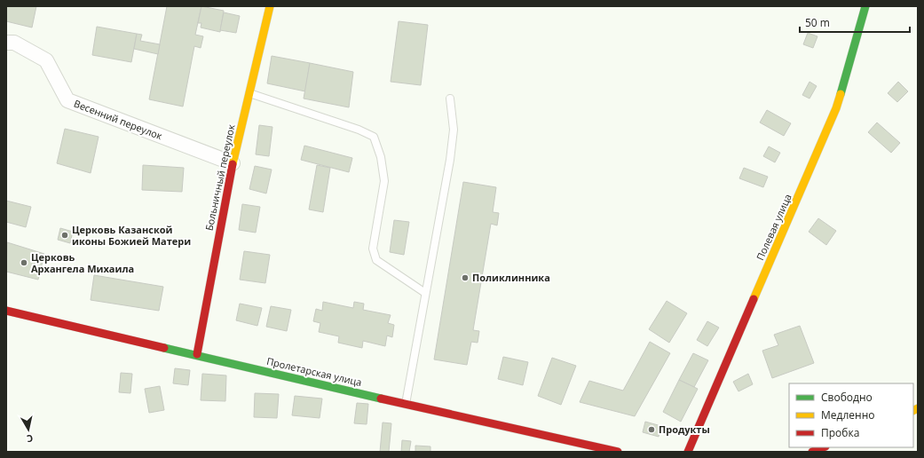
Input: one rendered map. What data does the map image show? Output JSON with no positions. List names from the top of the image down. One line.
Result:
{"streets":{"street":["Весенний переулок","Больничный переулок","Полевая улица","Пролетарская улица"]},"crossings":[["Весенний переулок","Больничный переулок"],["Больничный переулок","Пролетарская улица"]],"places":["Церковь Казанской иконы Божией Матери","Церковь Архангела Михаила","Поликлинника","Продукты"],"legend":["Свободно","Медленно","Пробка"],"scale_bar":"50 m","north":"bottom"}
